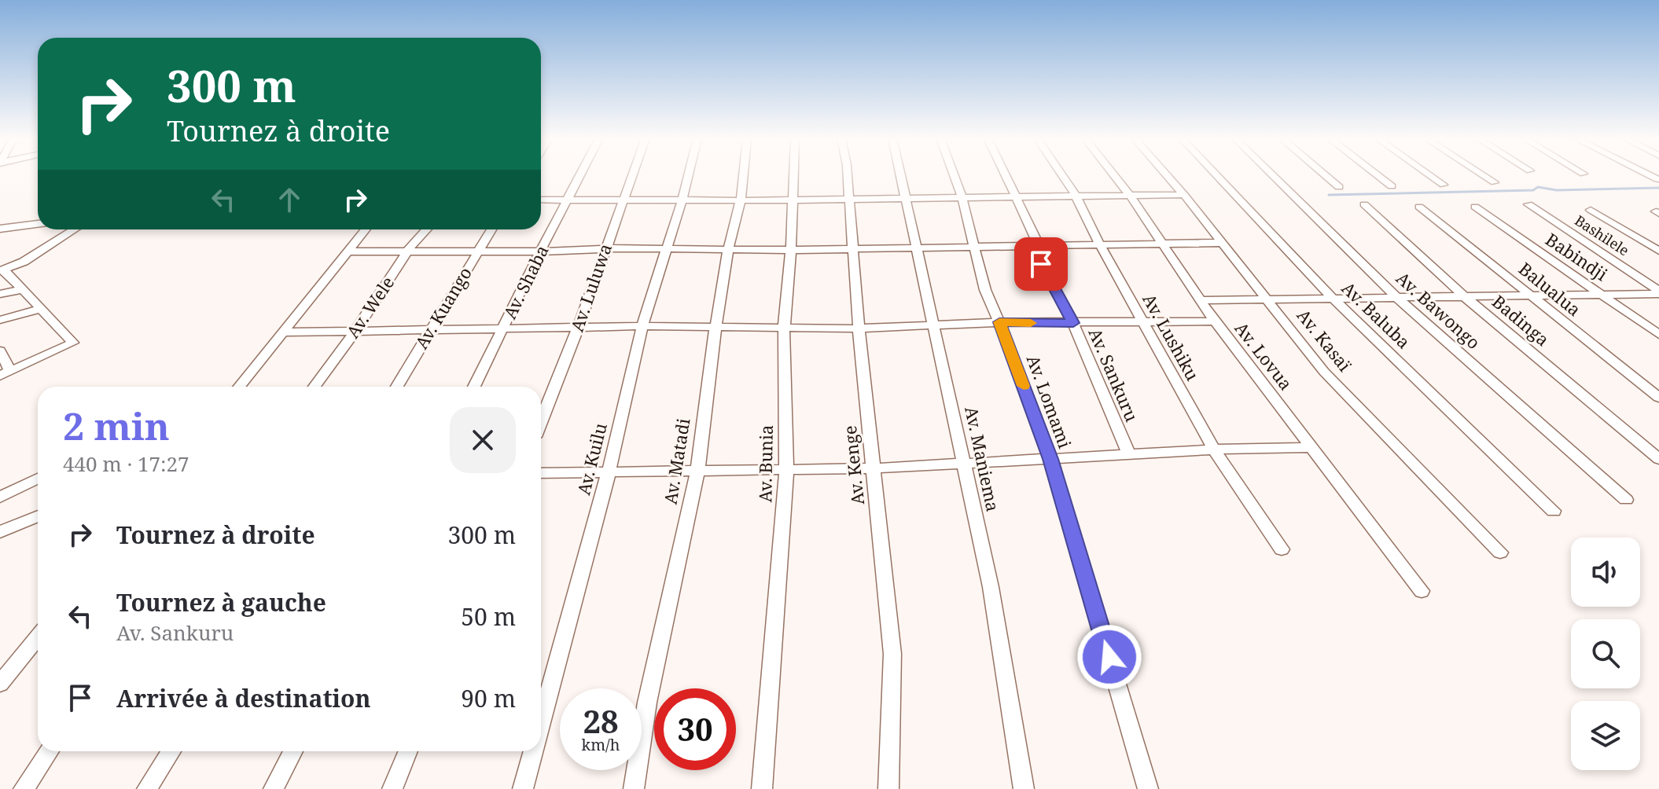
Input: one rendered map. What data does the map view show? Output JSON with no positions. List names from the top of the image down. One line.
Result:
{"streets":{"street":["Bashilele","Babindji","Av. Shaba","Av. Luluwa","Balualua","Av. Wele","Av. Kuango","Av. Bawongo","Av. Baluba","Badinga","Av. Lushiku","Av. Kasaï","Av. Lovua","Av. Sankuru","Av. Lomami","Av. Kuilu","Av. Maniema","Av. Matadi","Av. Bunia","Av. Kenge"]},"page":{"turn":["300 m","Tournez à droite"],"heading":["2 min","440 m · 17:27"],"list":[{"name":"Tournez à droite","value":"300 m"},{"name":"Tournez à gauche","note":"Av. Sankuru","value":"50 m"},{"name":"Arrivée à destination","value":"90 m"}],"speed":"28 km/h","limit":"30"}}
